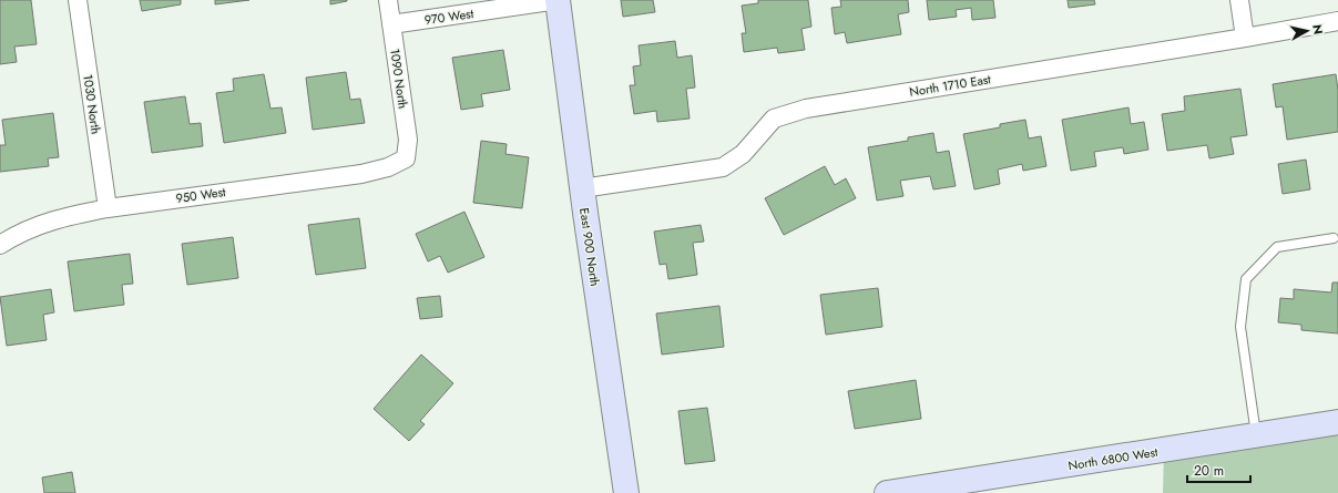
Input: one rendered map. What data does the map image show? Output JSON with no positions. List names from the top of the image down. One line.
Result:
{"streets":{"street":["970 West","1090 North","North 1710 East","1030 North","950 West","East 900 North","North 6800 West"]},"crossings":[["970 West","1090 North"],["970 West","East 900 North"],["1090 North","950 West"],["North 1710 East","East 900 North"],["1030 North","950 West"]],"scale_bar":"20 m","north":"right"}
